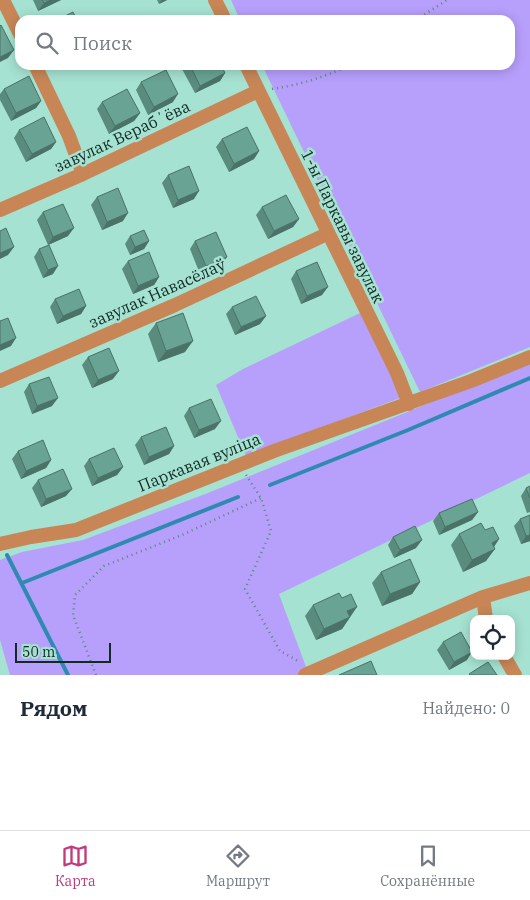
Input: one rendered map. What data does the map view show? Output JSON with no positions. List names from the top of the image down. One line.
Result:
{"streets":{"street":["завулак Верабʼёва","1-ы Паркавы завулак","завулак Навасёлаў","Паркавая вуліца"]},"crossings":[["завулак Верабʼёва","1-ы Паркавы завулак"],["1-ы Паркавы завулак","завулак Навасёлаў"],["1-ы Паркавы завулак","Паркавая вуліца"]],"scale_bar":"50 m","page":{"search":"Поиск","scale":"50 m","heading":["Рядом","Найдено: 0"],"nav":["Карта","Маршрут","Сохранённые"]}}
